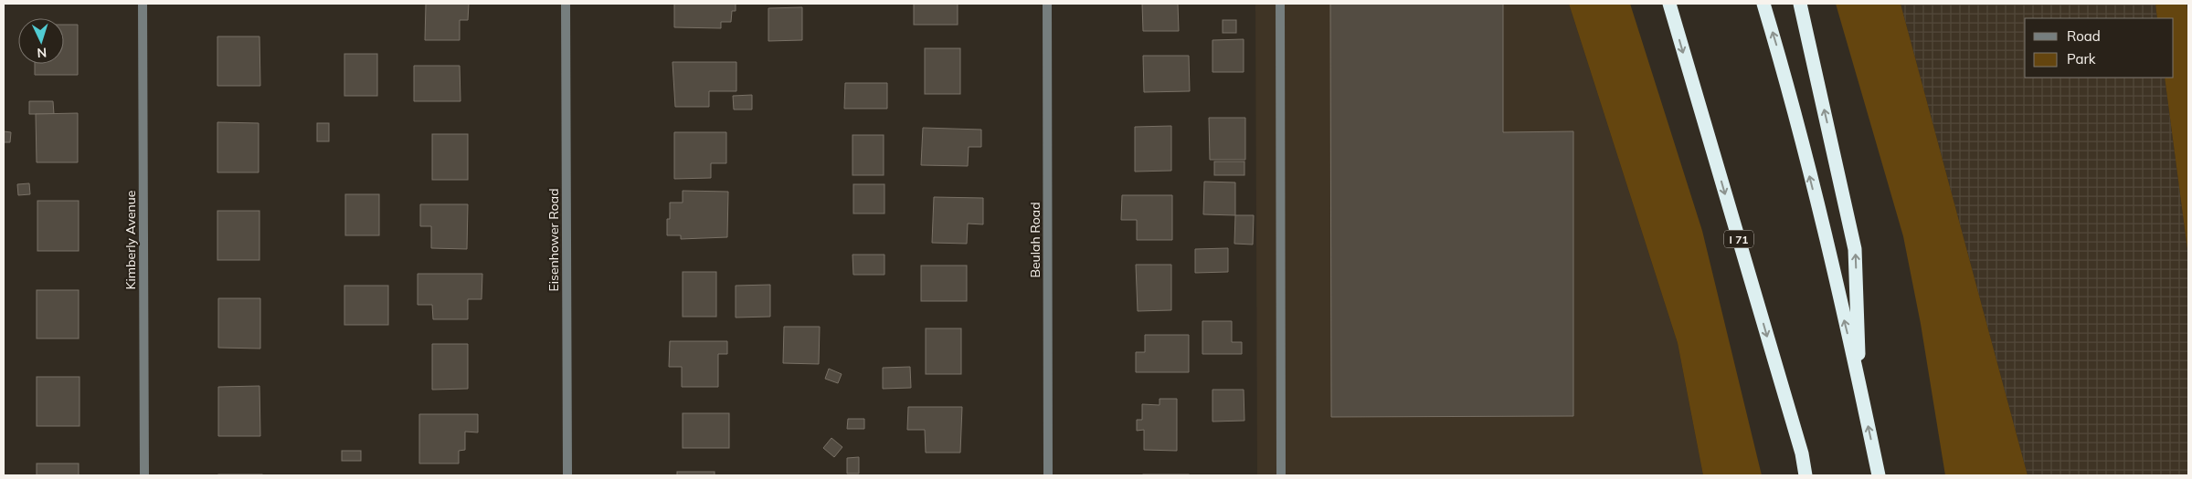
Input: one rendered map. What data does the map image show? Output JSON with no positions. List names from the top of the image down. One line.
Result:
{"streets":{"highway":["I 71"],"street":["Kimberly Avenue","Eisenhower Road","Beulah Road"]},"legend":["Road","Park"],"north":"bottom"}
